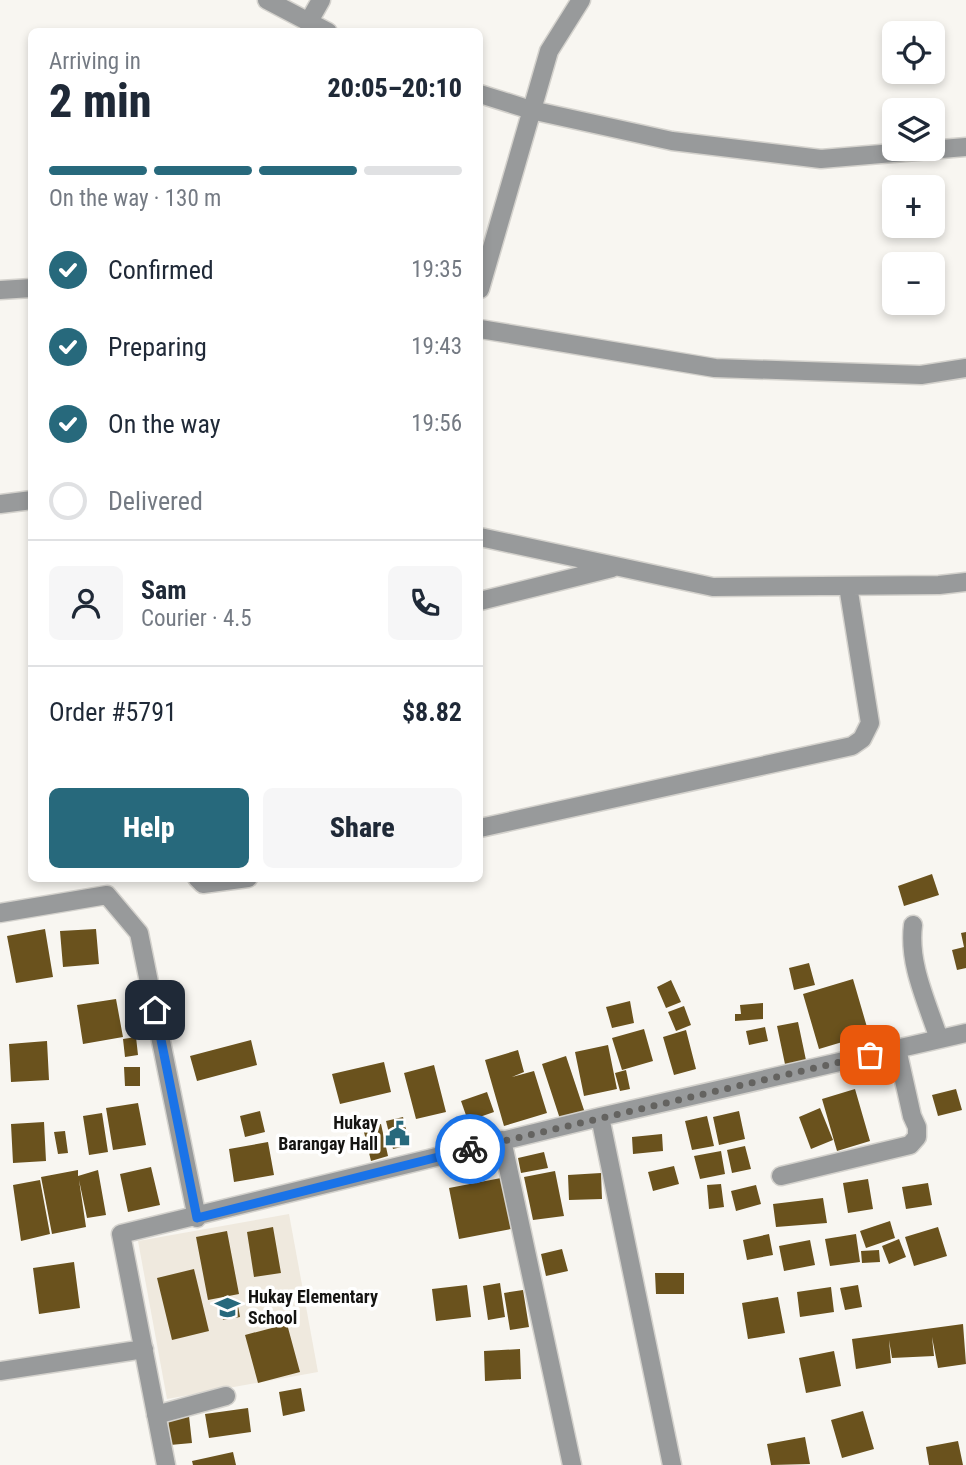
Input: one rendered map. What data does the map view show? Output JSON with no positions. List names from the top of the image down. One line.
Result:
{"places":{"public building":["Hukay Barangay Hall"],"school or university":["Hukay Elementary School"]},"page":{"map_buttons":["+","−"],"heading":["2 min","Arriving in","20:05–20:10"],"panel":["Sam","Courier · 4.5","Order #5791","$8.82"],"bar":"On the way · 130 m","list":[["Confirmed","19:35"],["Preparing","19:43"],["On the way","19:56"],"Delivered"],"buttons":["Help","Share"]}}
